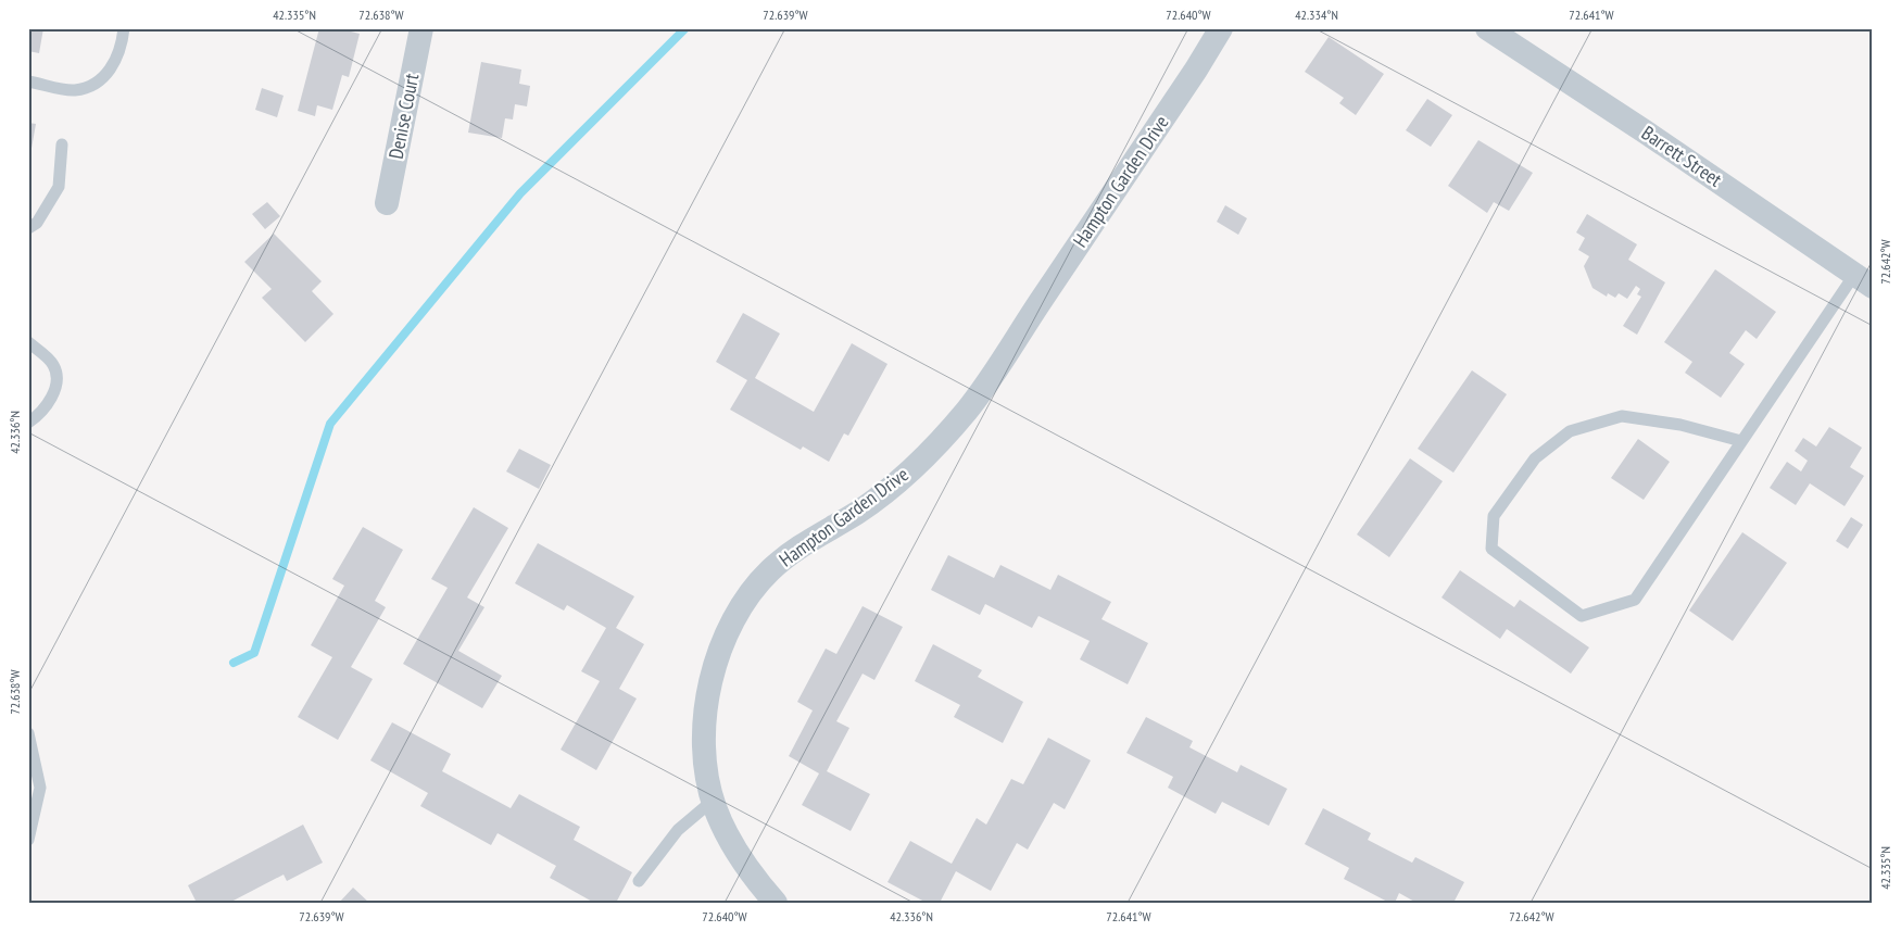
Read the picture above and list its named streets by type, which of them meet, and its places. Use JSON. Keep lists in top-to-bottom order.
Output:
{
  "streets": {
    "street": ["Denise Court", "Barrett Street", "Hampton Garden Drive"]
  },
  "coordinates": [
    "42.335°N",
    "72.638°W",
    "72.639°W",
    "72.640°W",
    "42.334°N",
    "72.641°W",
    "72.642°W",
    "42.336°N"
  ]
}
